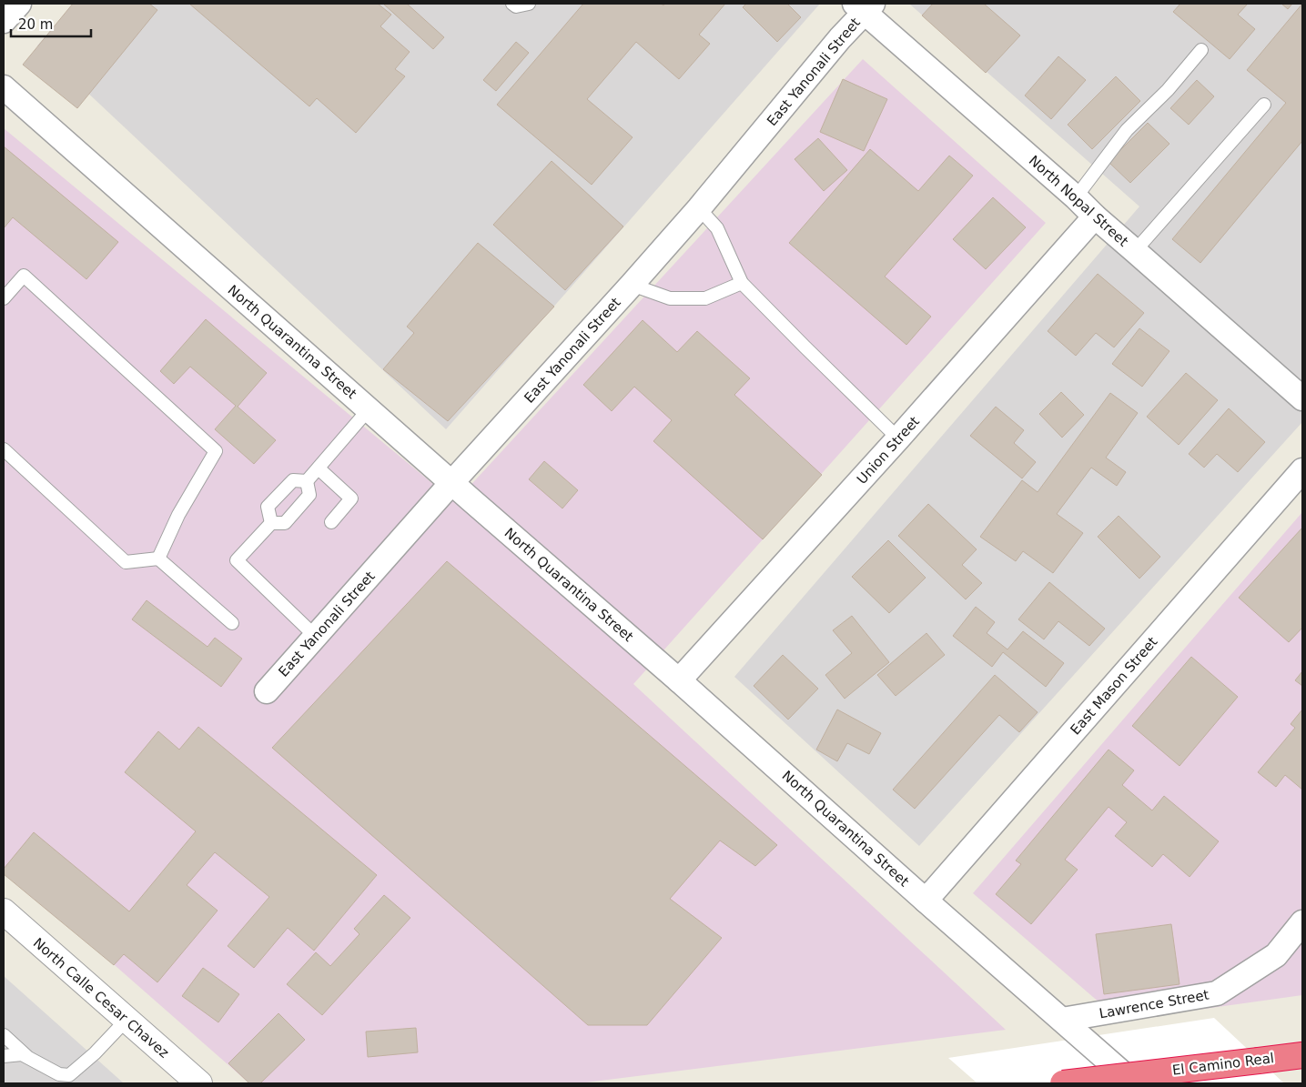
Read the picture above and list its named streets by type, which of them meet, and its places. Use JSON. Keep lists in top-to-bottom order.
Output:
{
  "streets": {
    "highway": ["El Camino Real"],
    "street": [
      "East Yanonali Street",
      "North Nopal Street",
      "North Quarantina Street",
      "Union Street",
      "East Mason Street",
      "North Calle Cesar Chavez",
      "Lawrence Street"
    ]
  },
  "crossings": [
    ["East Yanonali Street", "North Nopal Street"],
    ["East Yanonali Street", "North Quarantina Street"],
    ["North Nopal Street", "Union Street"],
    ["North Quarantina Street", "Union Street"],
    ["North Quarantina Street", "East Mason Street"],
    ["North Quarantina Street", "Lawrence Street"]
  ],
  "scale_bar": "20 m"
}
